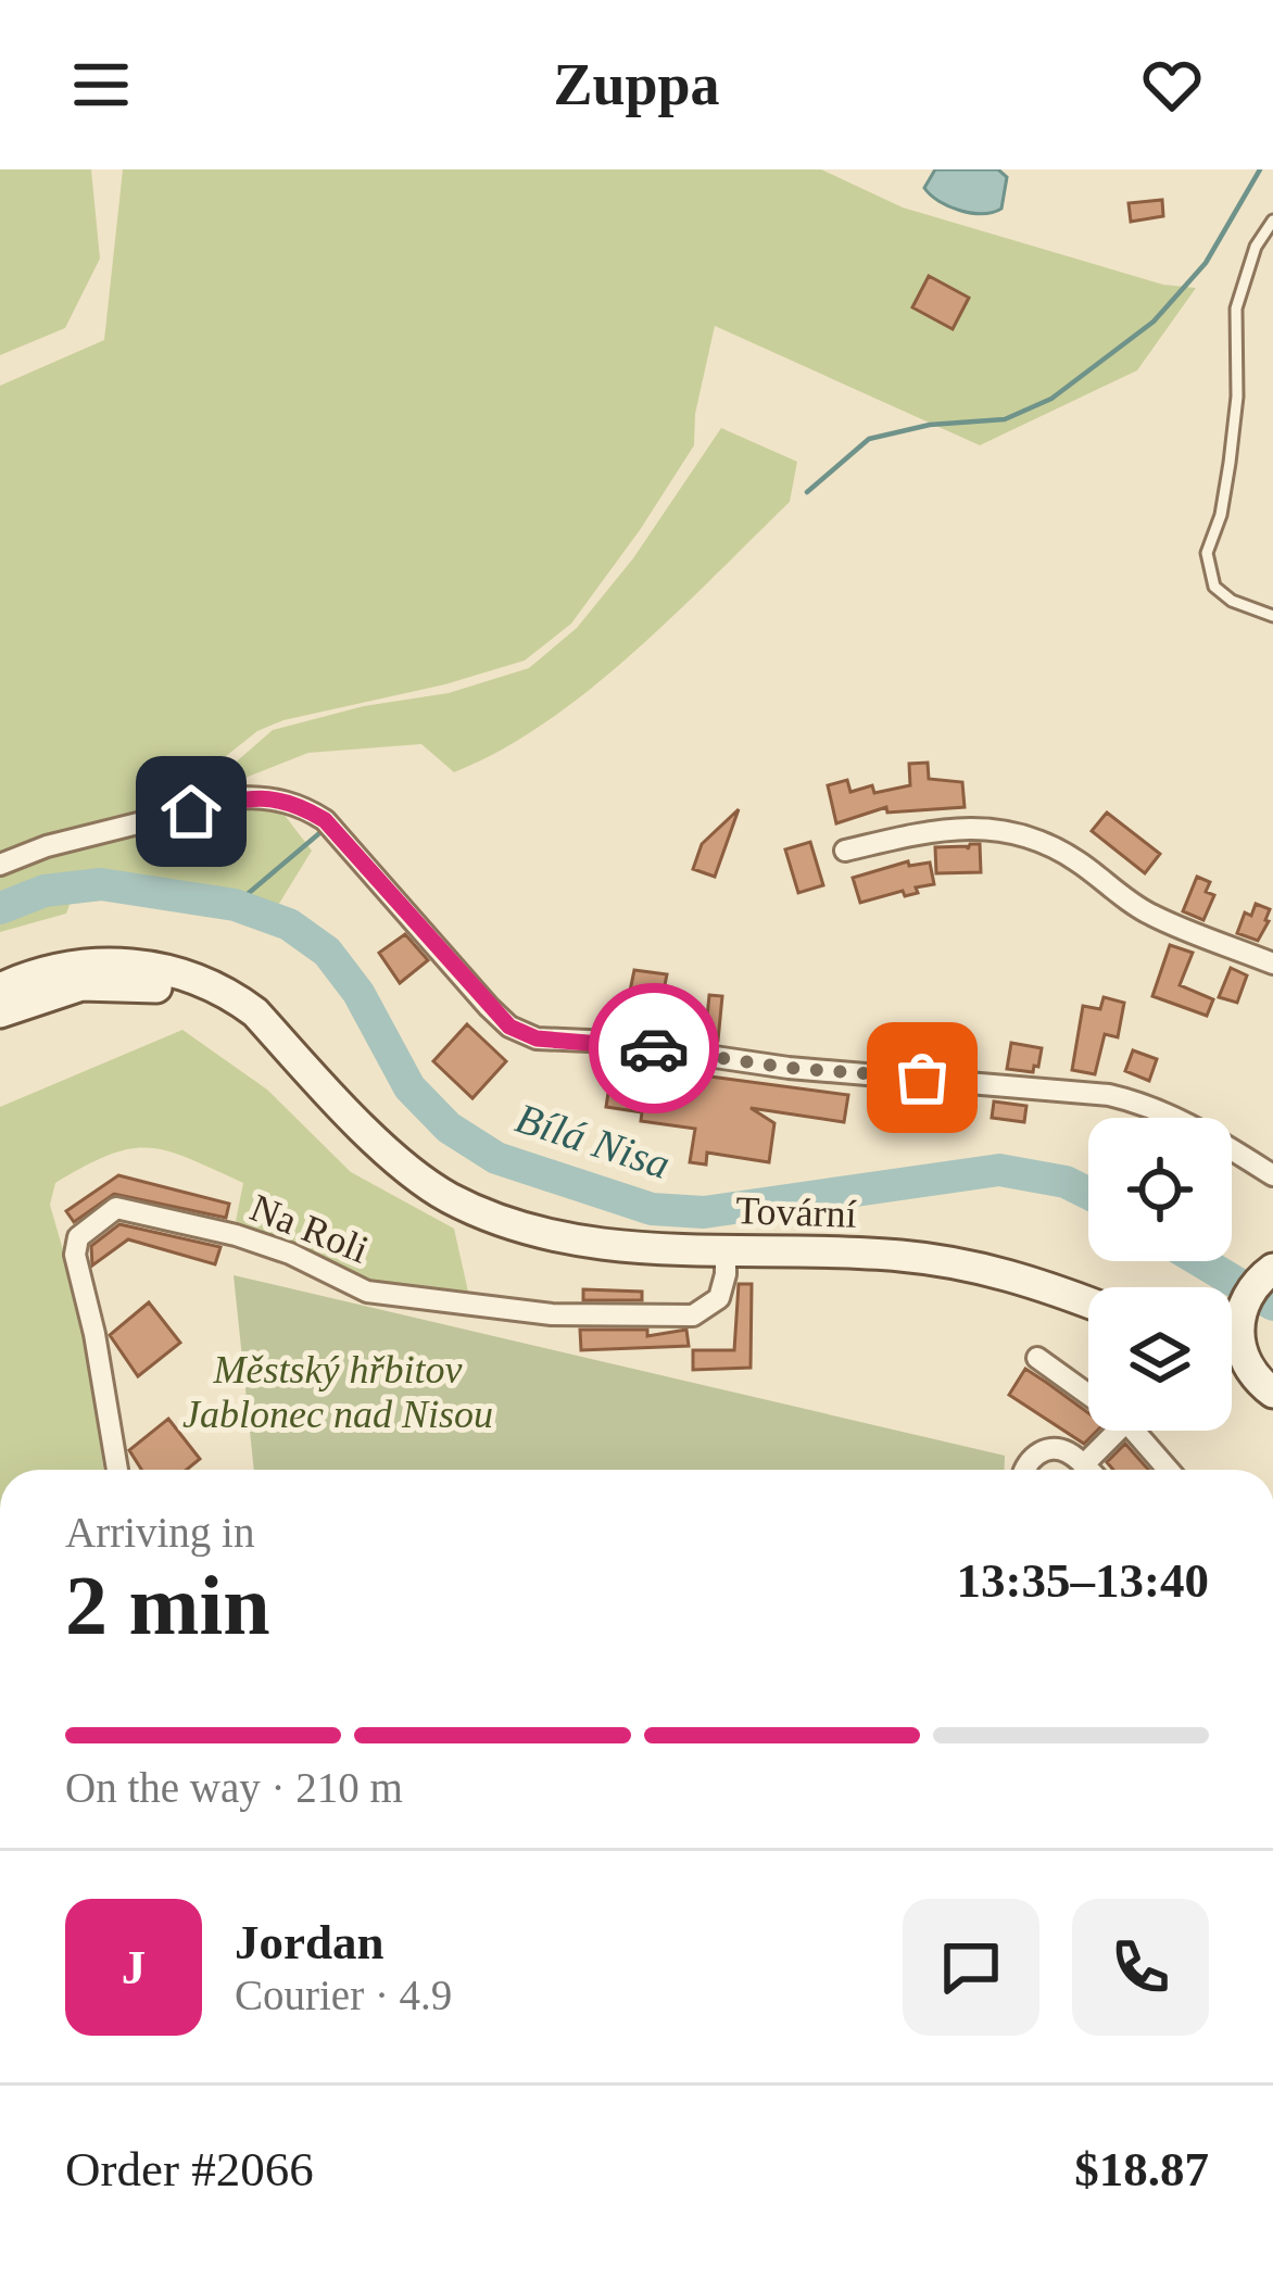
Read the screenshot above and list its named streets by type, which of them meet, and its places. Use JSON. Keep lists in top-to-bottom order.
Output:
{
  "streets": {
    "street": ["Tovární", "Na Roli"]
  },
  "crossings": [
    ["Tovární", "Na Roli"]
  ],
  "water": ["Bílá Nisa"],
  "parks": ["Městský hřbitov Jablonec nad Nisou"],
  "page": {
    "header": "Zuppa",
    "heading": ["2 min", "Arriving in", "13:35–13:40"],
    "panel": [
      "Jordan",
      "Courier · 4.9",
      "Order #2066",
      "$18.87"
    ],
    "bar": "On the way · 210 m",
    "round": "J"
  }
}
